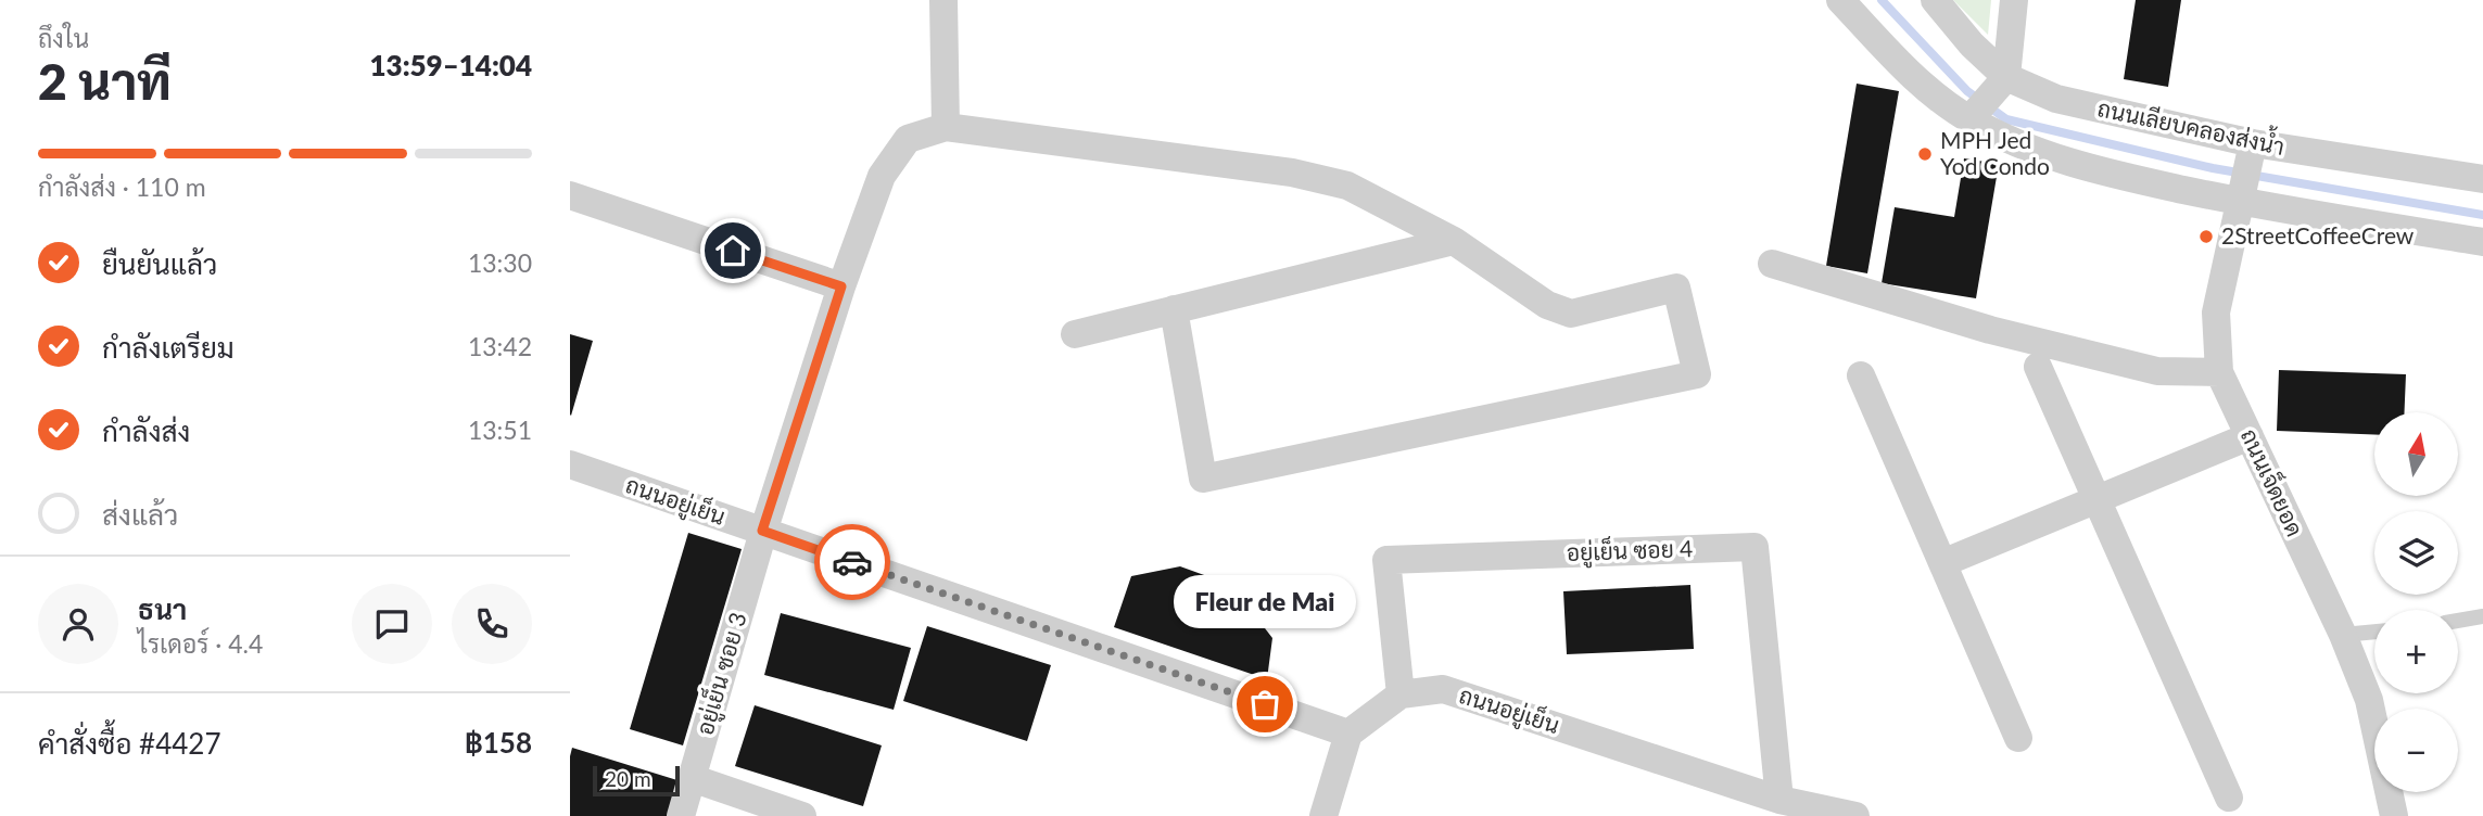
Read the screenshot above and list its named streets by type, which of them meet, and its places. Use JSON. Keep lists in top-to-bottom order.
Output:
{
  "streets": {
    "street": [
      "ถนนเลียบคลองส่งน้ำ",
      "ถนนเจ็ดยอด",
      "ถนนอยู่เย็น",
      "อยู่เย็น ซอย 4",
      "อยู่เย็น ซอย 3"
    ]
  },
  "crossings": [
    ["ถนนเลียบคลองส่งน้ำ", "ถนนเจ็ดยอด"],
    ["ถนนอยู่เย็น", "อยู่เย็น ซอย 4"],
    ["ถนนอยู่เย็น", "อยู่เย็น ซอย 3"]
  ],
  "places": ["MPH Jed Yod Condo", "2StreetCoffeeCrew", "Fleur de Mai"],
  "scale_bar": "20 m",
  "north": "top",
  "page": {
    "heading": ["2 นาที", "ถึงใน", "13:59–14:04"],
    "panel": [
      "ธนา",
      "ไรเดอร์ · 4.4",
      "คำสั่งซื้อ #4427",
      "฿158"
    ],
    "bar": "กำลังส่ง · 110 m",
    "list": [
      ["ยืนยันแล้ว", "13:30"],
      ["กำลังเตรียม", "13:42"],
      ["กำลังส่ง", "13:51"],
      "ส่งแล้ว"
    ],
    "map_buttons": ["+", "−"],
    "bubble": "Fleur de Mai",
    "scale": "20 m"
  }
}
